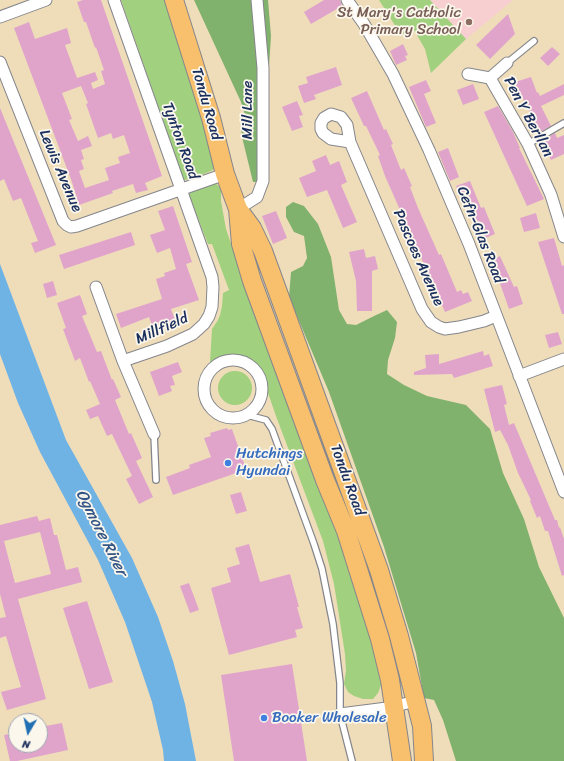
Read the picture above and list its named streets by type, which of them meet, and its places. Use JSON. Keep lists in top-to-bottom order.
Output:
{
  "streets": {
    "main road": ["Tondu Road"],
    "street": [
      "Mill Lane",
      "Pen Y Berllan",
      "Tynton Road",
      "Lewis Avenue",
      "Cefn-Glas Road",
      "Pascoes Avenue",
      "Millfield"
    ]
  },
  "crossings": [
    ["Tondu Road", "Mill Lane"],
    ["Tondu Road", "Lewis Avenue"],
    ["Tynton Road", "Lewis Avenue"],
    ["Tynton Road", "Millfield"],
    ["Cefn-Glas Road", "Pascoes Avenue"]
  ],
  "water": ["Ogmore River"],
  "places": ["St Mary's Catholic Primary School", "Hutchings Hyundai", "Booker Wholesale"],
  "north": "bottom"
}
